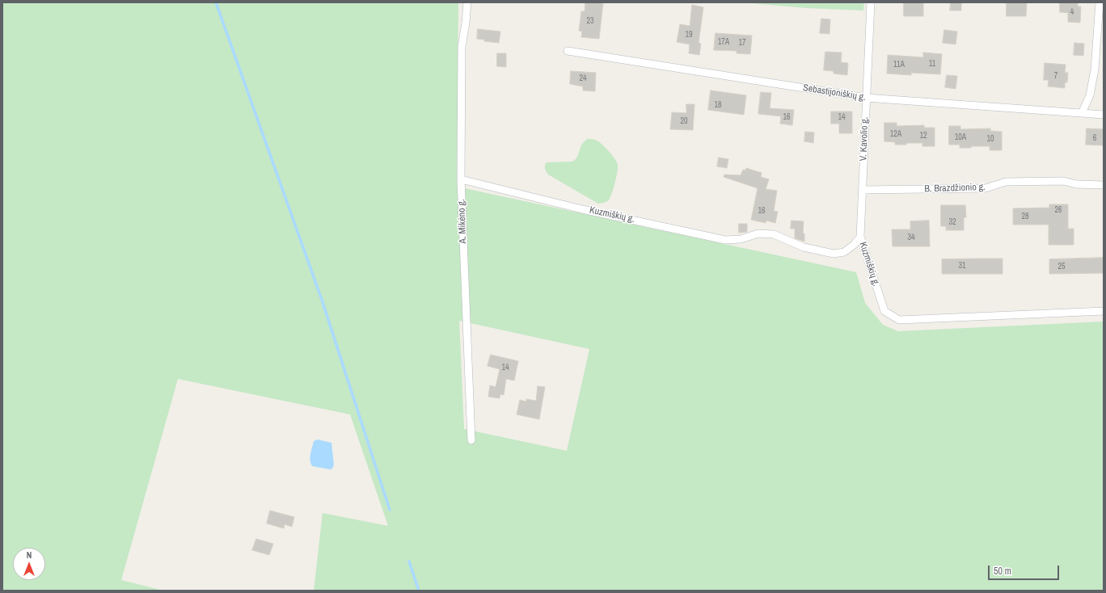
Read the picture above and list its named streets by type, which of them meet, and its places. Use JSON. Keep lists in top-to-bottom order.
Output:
{
  "streets": {
    "street": [
      "Sebastijoniškių g.",
      "V. Kavolio g.",
      "B. Brazdžionio g.",
      "Kuzmiškių g.",
      "A. Mikėno g."
    ]
  },
  "crossings": [
    ["Sebastijoniškių g.", "V. Kavolio g."],
    ["V. Kavolio g.", "B. Brazdžionio g."],
    ["V. Kavolio g.", "Kuzmiškių g."],
    ["Kuzmiškių g.", "A. Mikėno g."]
  ],
  "house_numbers": [
    "4",
    "23",
    "19",
    "17A",
    "17",
    "11",
    "11A",
    "7",
    "24",
    "18",
    "16",
    "14",
    "20",
    "12A",
    "12",
    "10A",
    "6",
    "10",
    "26",
    "16",
    "28",
    "32",
    "34",
    "31",
    "25",
    "14"
  ],
  "scale_bar": "50 m",
  "north": "top"
}
